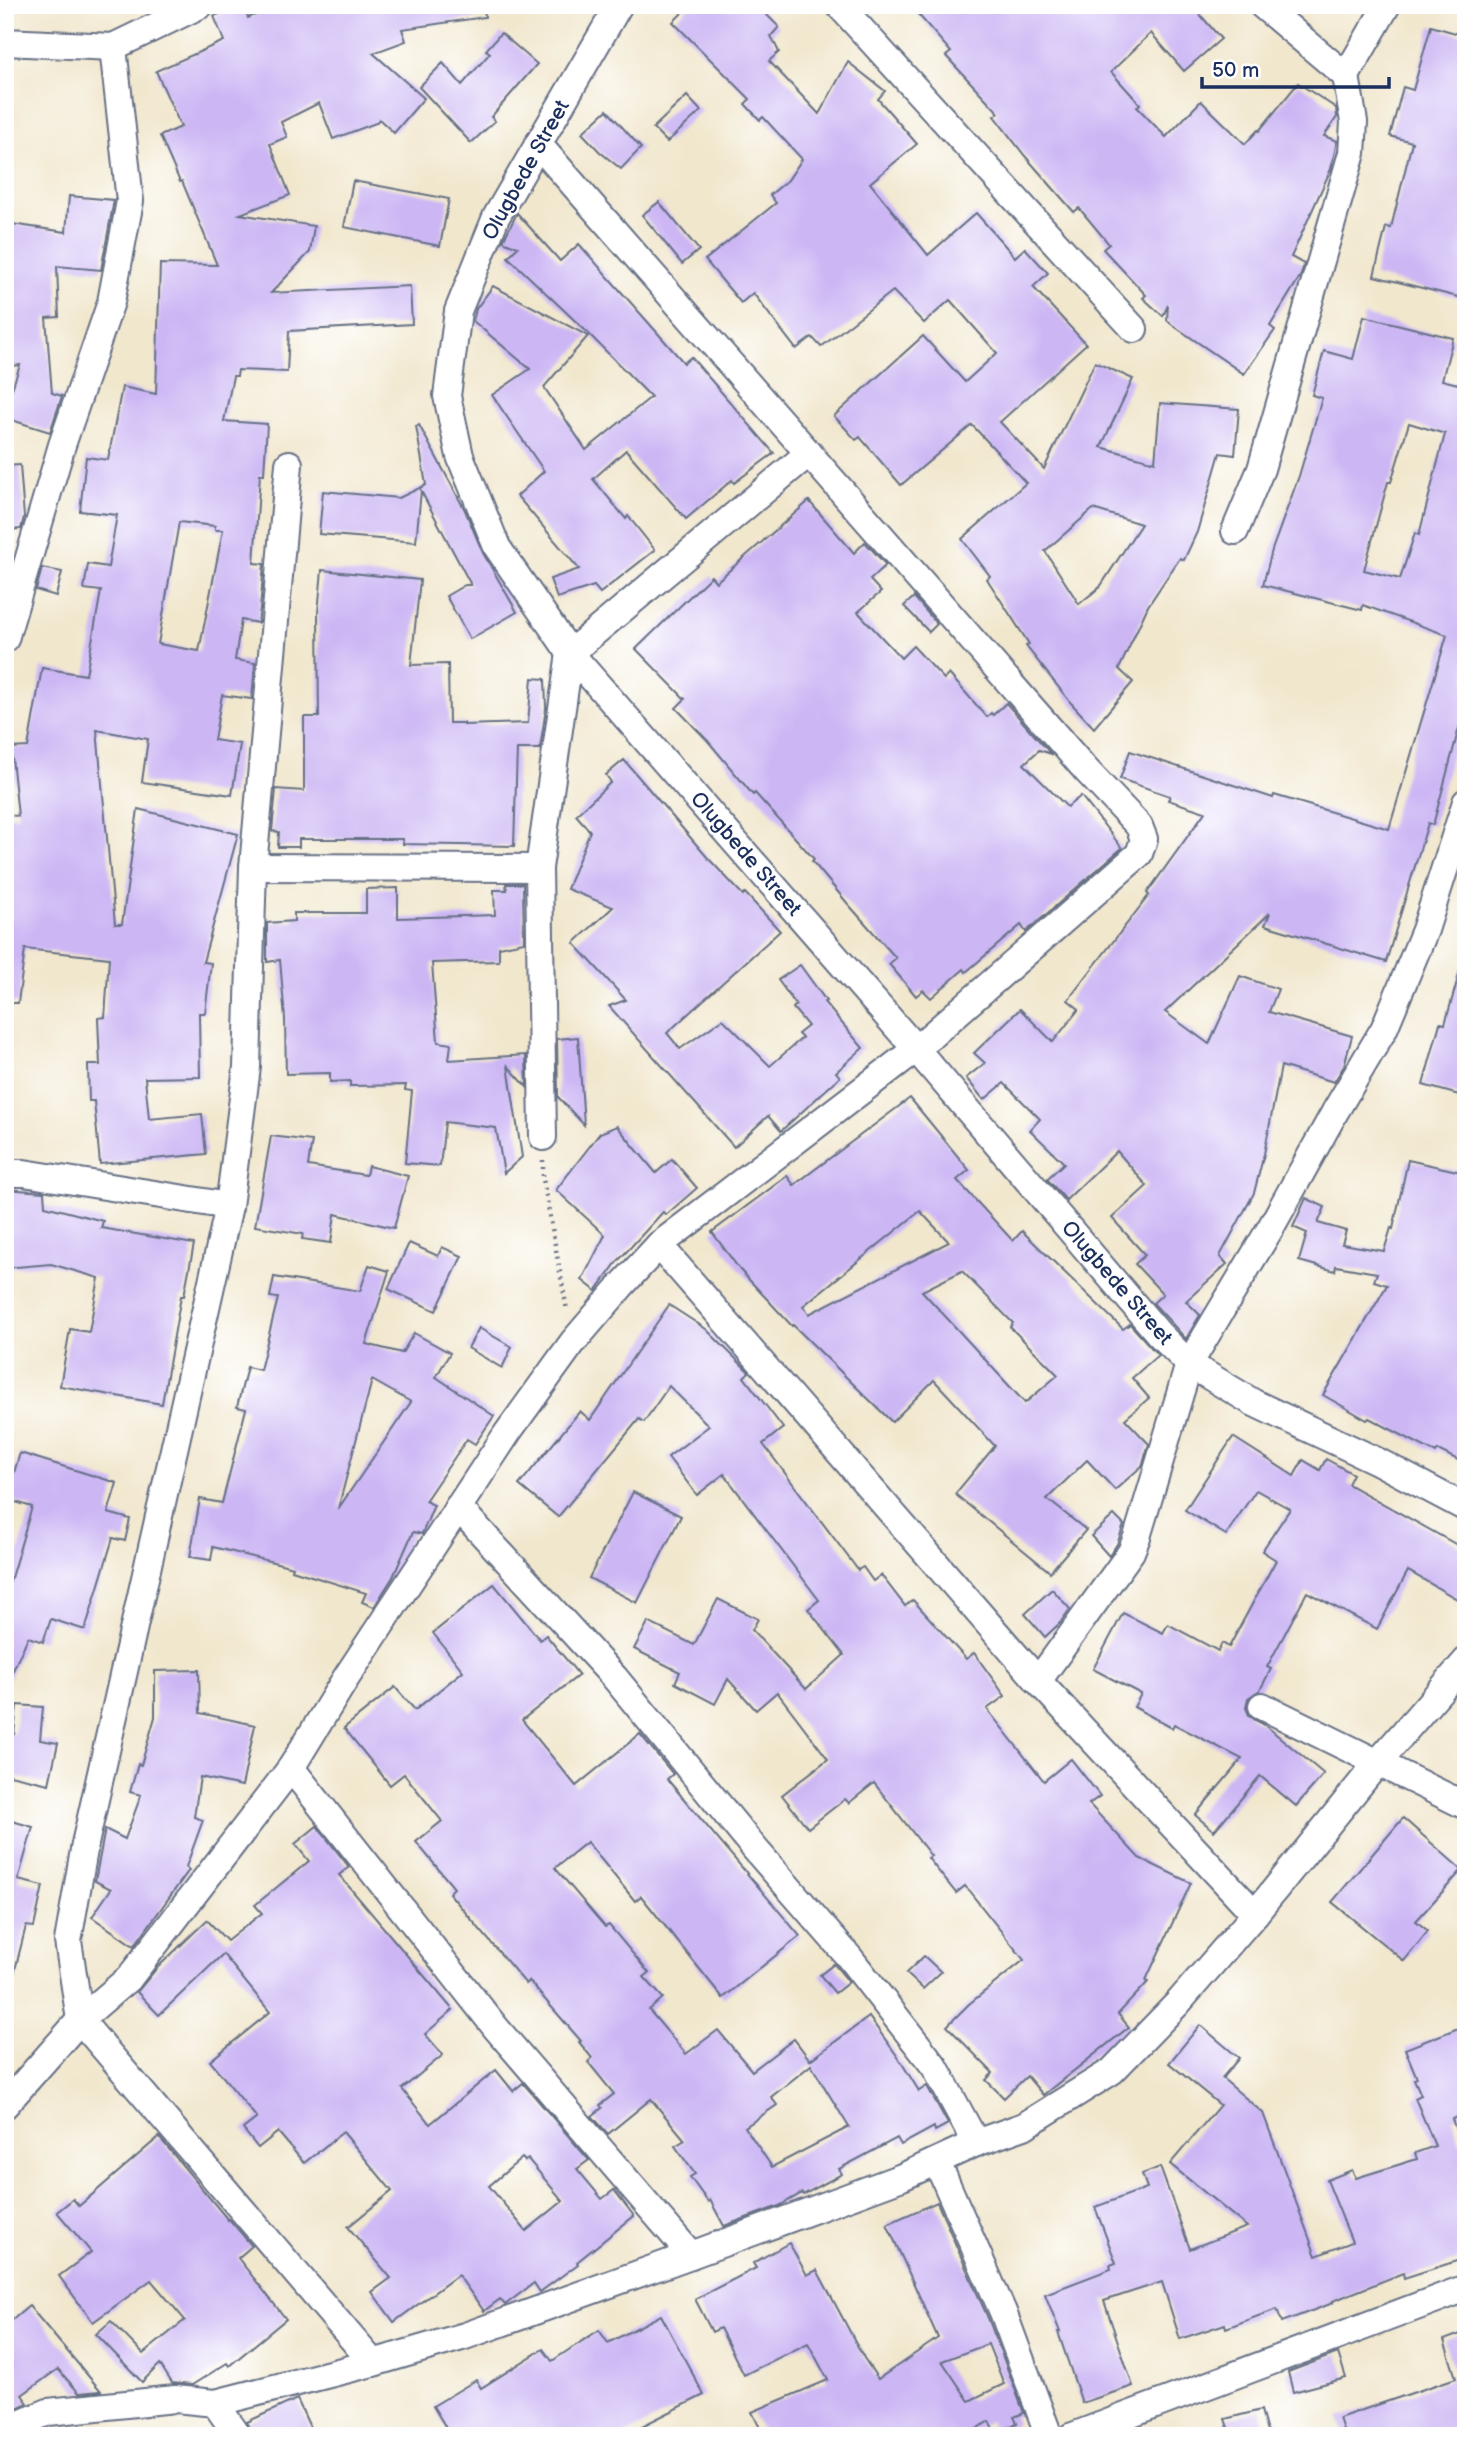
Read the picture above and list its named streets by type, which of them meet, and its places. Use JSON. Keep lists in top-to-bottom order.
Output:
{
  "streets": {
    "street": ["Olugbede Street"]
  },
  "scale_bar": "50 m"
}
